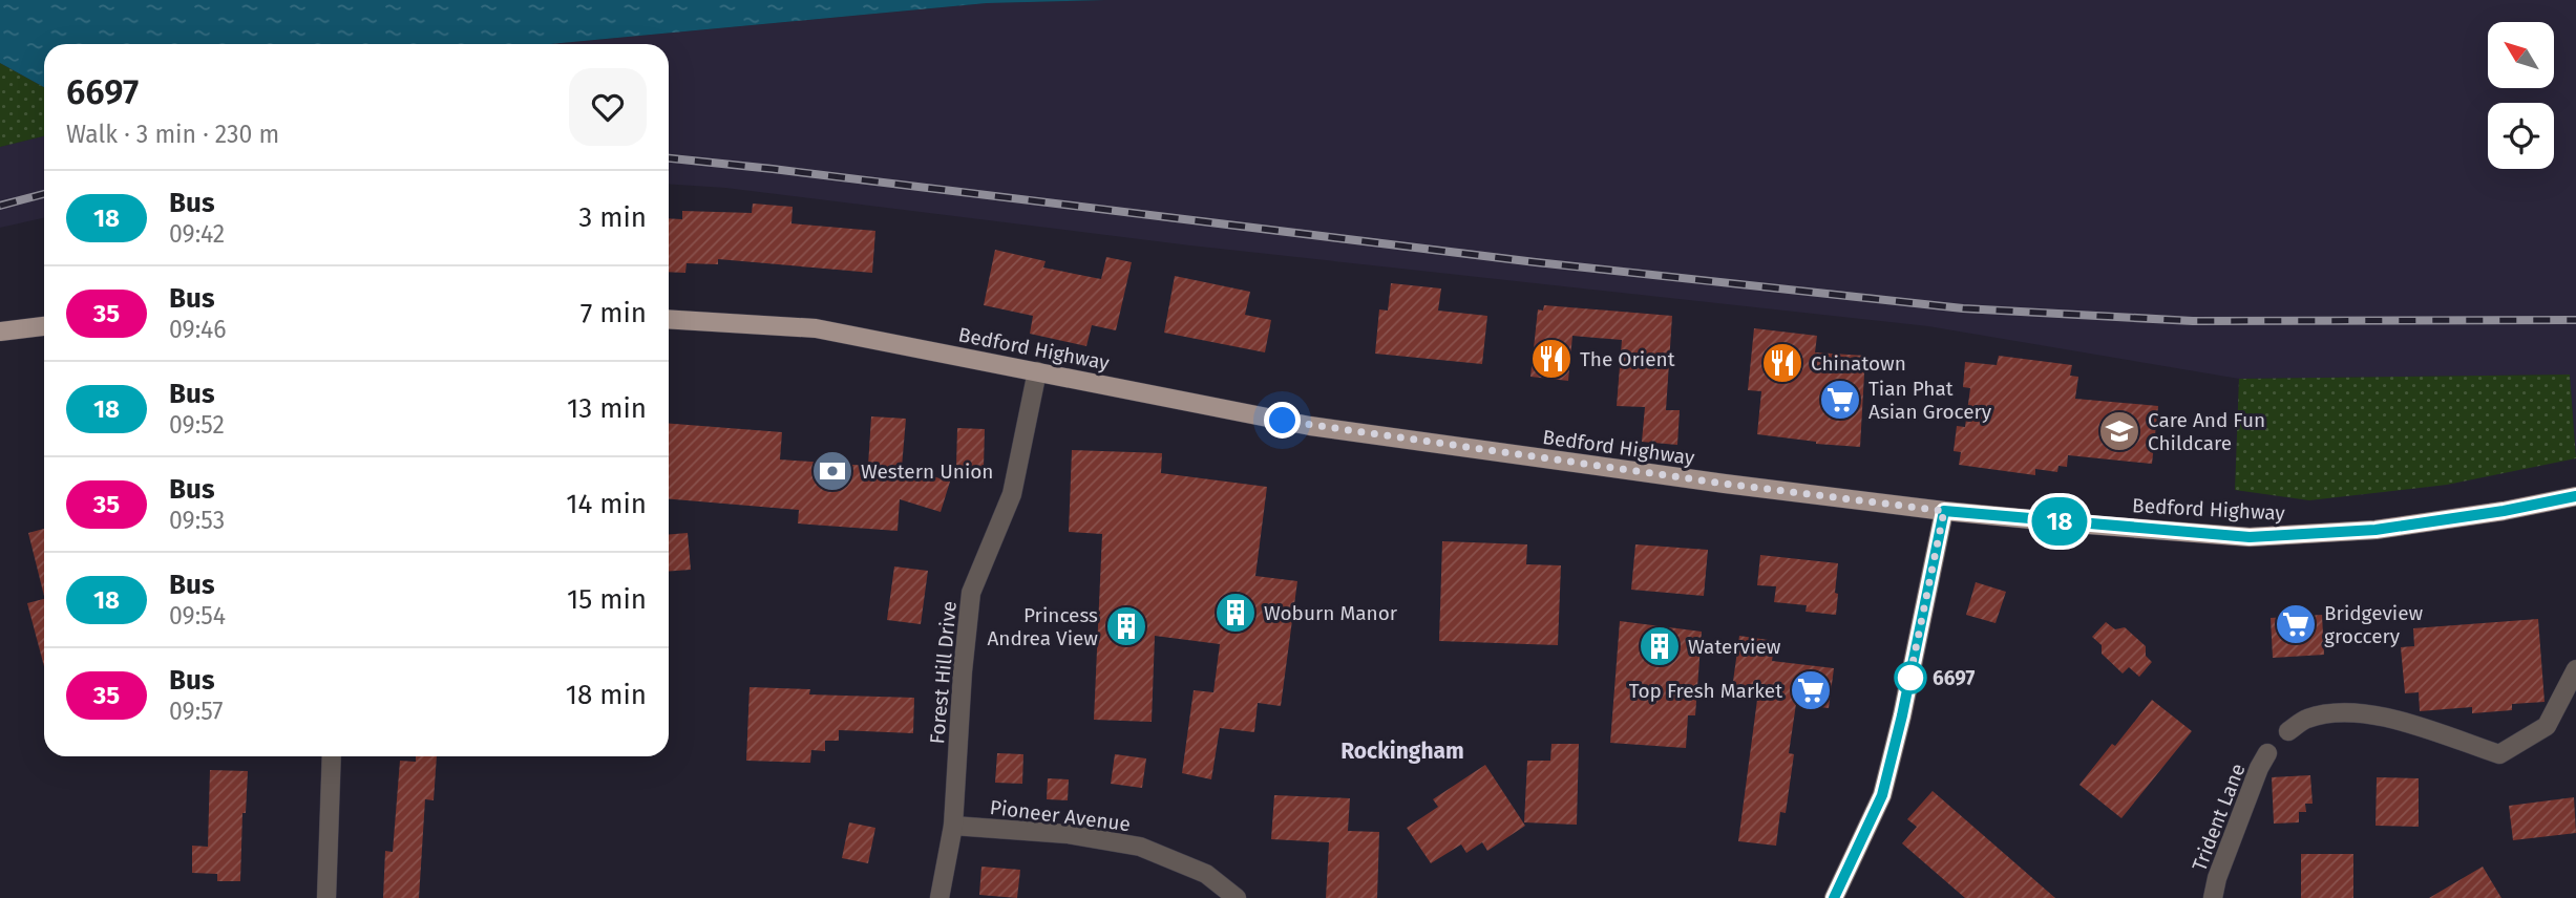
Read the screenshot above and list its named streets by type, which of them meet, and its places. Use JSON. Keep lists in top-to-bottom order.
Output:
{
  "streets": {
    "main road": ["Bedford Highway"],
    "street": ["Forest Hill Drive", "Pioneer Avenue", "Trident Lane"]
  },
  "crossings": [
    ["Bedford Highway", "Forest Hill Drive"],
    ["Forest Hill Drive", "Pioneer Avenue"]
  ],
  "districts": ["Rockingham"],
  "places": {
    "restaurant": ["The Orient", "Chinatown"],
    "supermarket": ["Tian Phat Asian Grocery", "Bridgeview groccery", "Top Fresh Market"],
    "school or university": ["Care And Fun Childcare"],
    "bank": ["Western Union"],
    "building": ["Woburn Manor", "Princess Andrea View", "Waterview"],
    "other": ["6697"]
  },
  "lines": ["bus line 18"],
  "north": "top left",
  "page": {
    "on_map": "18",
    "heading": ["6697", "Walk · 3 min · 230 m"],
    "list": [
      {
        "mark": "18",
        "name": "Bus",
        "note": "09:42",
        "value": "3 min"
      },
      {
        "mark": "35",
        "name": "Bus",
        "note": "09:46",
        "value": "7 min"
      },
      {
        "mark": "18",
        "name": "Bus",
        "note": "09:52",
        "value": "13 min"
      },
      {
        "mark": "35",
        "name": "Bus",
        "note": "09:53",
        "value": "14 min"
      },
      {
        "mark": "18",
        "name": "Bus",
        "note": "09:54",
        "value": "15 min"
      },
      {
        "mark": "35",
        "name": "Bus",
        "note": "09:57",
        "value": "18 min"
      }
    ]
  }
}
